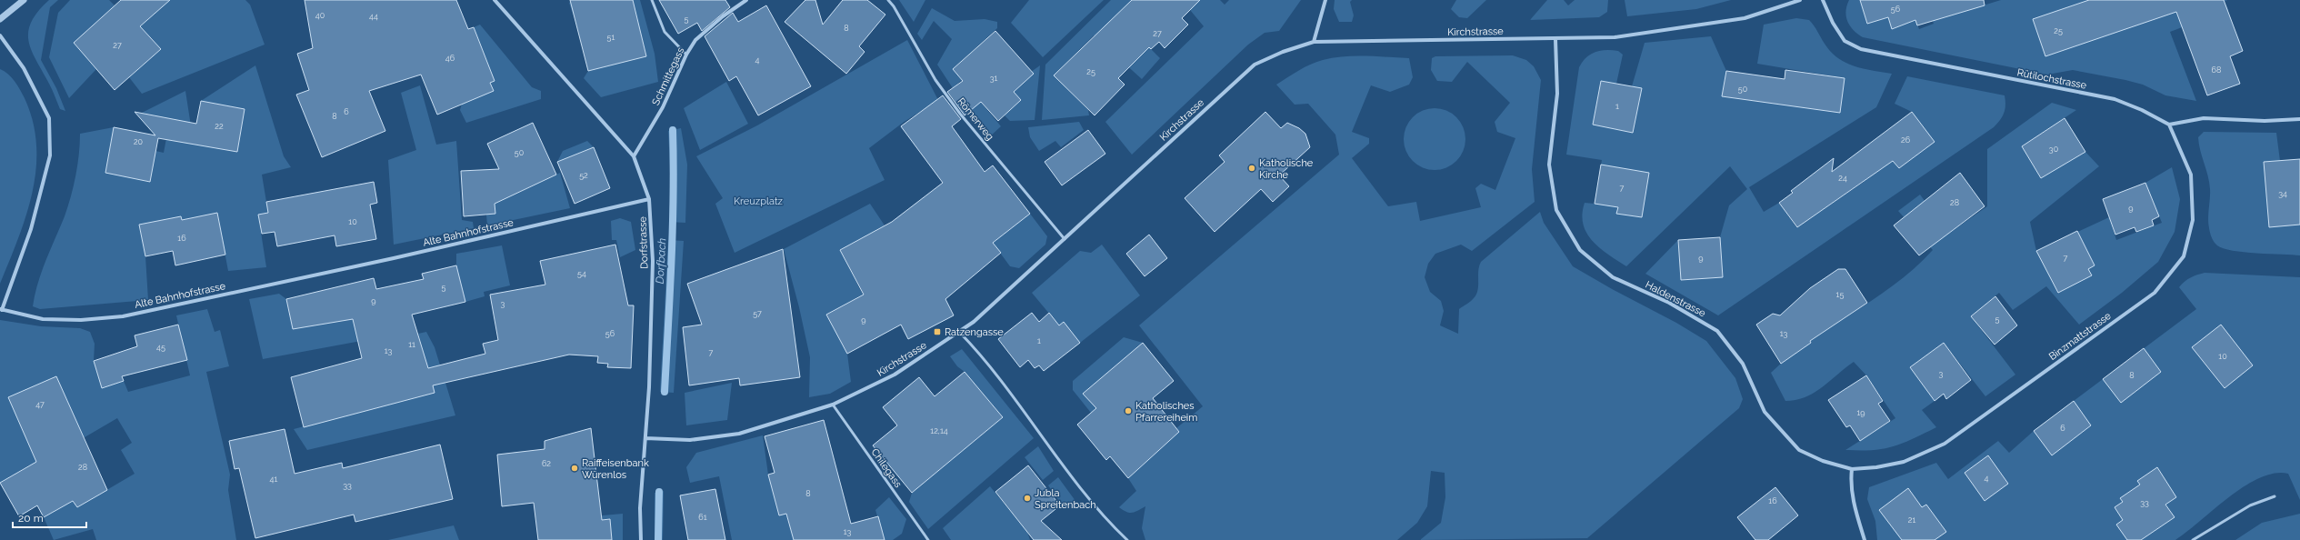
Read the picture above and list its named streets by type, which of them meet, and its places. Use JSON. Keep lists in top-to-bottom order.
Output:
{
  "streets": {
    "street": [
      "Kirchstrasse",
      "Schmittegass",
      "Rütilochstrasse",
      "Alte Bahnhofstrasse",
      "Dorfstrasse",
      "Haldenstrasse",
      "Binzmattstrasse"
    ],
    "lane": ["Römerweg", "Chilegass"]
  },
  "crossings": [
    ["Kirchstrasse", "Römerweg"],
    ["Kirchstrasse", "Dorfstrasse"],
    ["Kirchstrasse", "Haldenstrasse"],
    ["Kirchstrasse", "Chilegass"],
    ["Schmittegass", "Dorfstrasse"],
    ["Rütilochstrasse", "Binzmattstrasse"],
    ["Alte Bahnhofstrasse", "Dorfstrasse"],
    ["Haldenstrasse", "Binzmattstrasse"]
  ],
  "water": ["Dorfbach"],
  "parks": ["Kreuzplatz"],
  "places": {
    "other": [
      "Katholische Kirche",
      "Katholisches Pfarrereiheim",
      "Raiffeisenbank Würenlos",
      "Jubla Spreitenbach"
    ],
    "transit": ["Ratzengasse"]
  },
  "house_numbers": [
    "56",
    "40",
    "44",
    "5",
    "8",
    "25",
    "27",
    "51",
    "27",
    "46",
    "4",
    "68",
    "25",
    "31",
    "50",
    "1",
    "6",
    "8",
    "22",
    "26",
    "20",
    "30",
    "50",
    "52",
    "24",
    "7",
    "34",
    "28",
    "9",
    "10",
    "16",
    "9",
    "7",
    "54",
    "5",
    "15",
    "9",
    "3",
    "57",
    "5",
    "9",
    "56",
    "13",
    "1",
    "11",
    "45",
    "13",
    "7",
    "10",
    "3",
    "8",
    "47",
    "19",
    "6",
    "12,14",
    "62",
    "28",
    "4",
    "41",
    "33",
    "8",
    "16",
    "33",
    "61",
    "21",
    "13"
  ],
  "scale_bar": "20 m"
}
